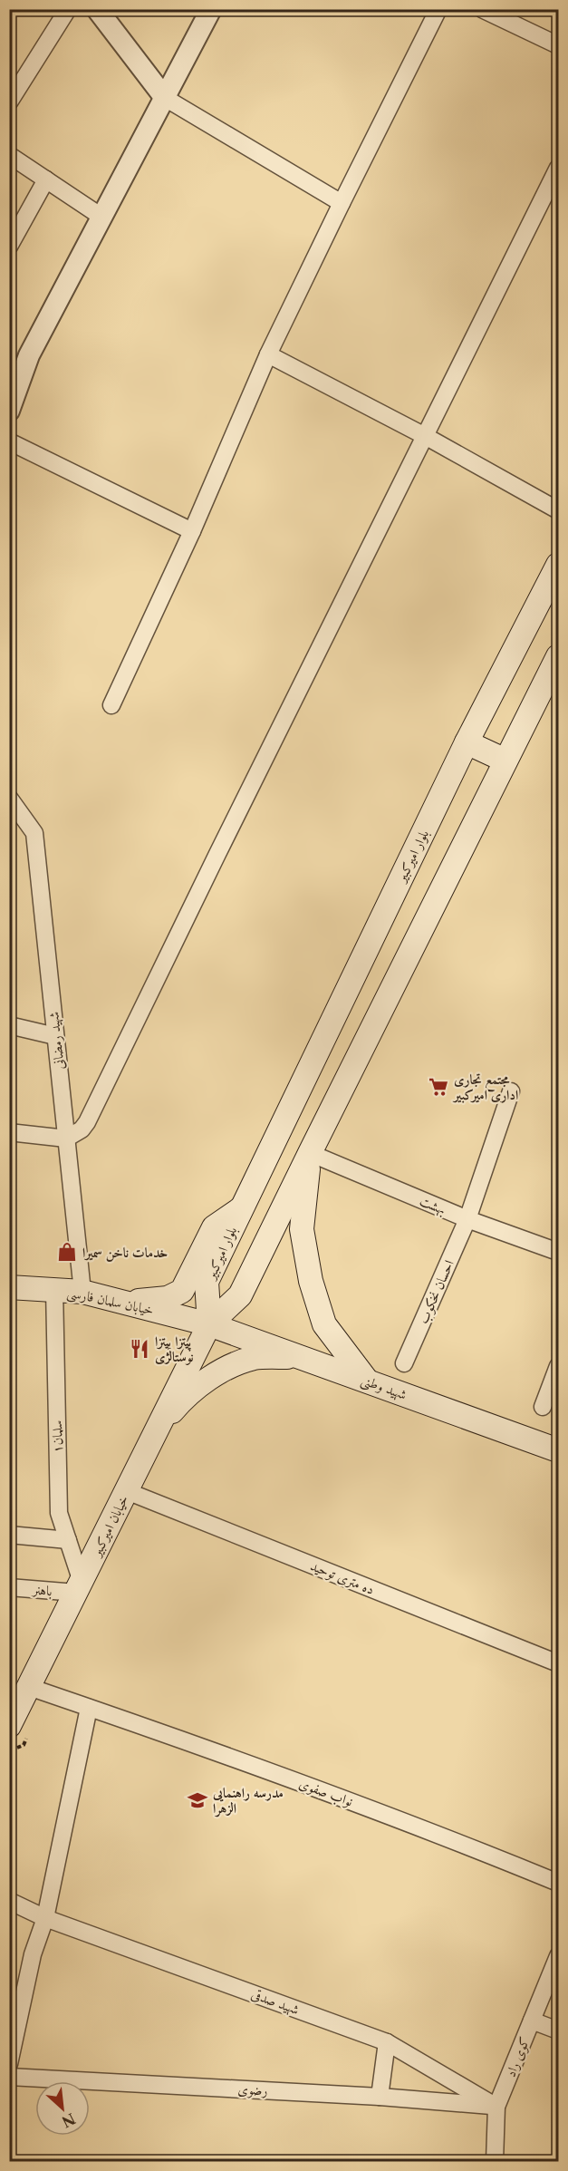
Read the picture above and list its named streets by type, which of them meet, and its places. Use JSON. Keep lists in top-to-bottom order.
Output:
{
  "streets": {
    "main road": [
      "بلوار امیرکبیر",
      "خیابان سلمان فارسی",
      "شهید وطنی",
      "خیابان امیرکبیر"
    ],
    "street": [
      "شهید رمضانی",
      "بهشت",
      "احسان نخکوب",
      "سلمان۱",
      "ده متری توحید",
      "باهنر",
      "نواب صفوی",
      "شهید صدقی",
      "کوی راد",
      "رضوی"
    ]
  },
  "crossings": [
    ["بلوار امیرکبیر", "خیابان سلمان فارسی"],
    ["بلوار امیرکبیر", "شهید وطنی"],
    ["بلوار امیرکبیر", "خیابان امیرکبیر"],
    ["شهید رمضانی", "خیابان سلمان فارسی"],
    ["بهشت", "احسان نخکوب"],
    ["خیابان سلمان فارسی", "شهید وطنی"],
    ["خیابان سلمان فارسی", "سلمان۱"],
    ["خیابان سلمان فارسی", "خیابان امیرکبیر"],
    ["شهید وطنی", "خیابان امیرکبیر"],
    ["سلمان۱", "خیابان امیرکبیر"],
    ["سلمان۱", "باهنر"],
    ["خیابان امیرکبیر", "ده متری توحید"],
    ["خیابان امیرکبیر", "باهنر"],
    ["خیابان امیرکبیر", "نواب صفوی"],
    ["شهید صدقی", "کوی راد"],
    ["شهید صدقی", "رضوی"],
    ["کوی راد", "رضوی"]
  ],
  "places": {
    "supermarket": ["مجتمع تجاری اداری امیرکبیر"],
    "shop": ["خدمات ناخن سمیرا"],
    "restaurant": ["پیتزا پیتزا نوستالژی"],
    "school or university": ["مدرسه راهنمایی الزهرا"]
  },
  "north": "bottom right"
}
